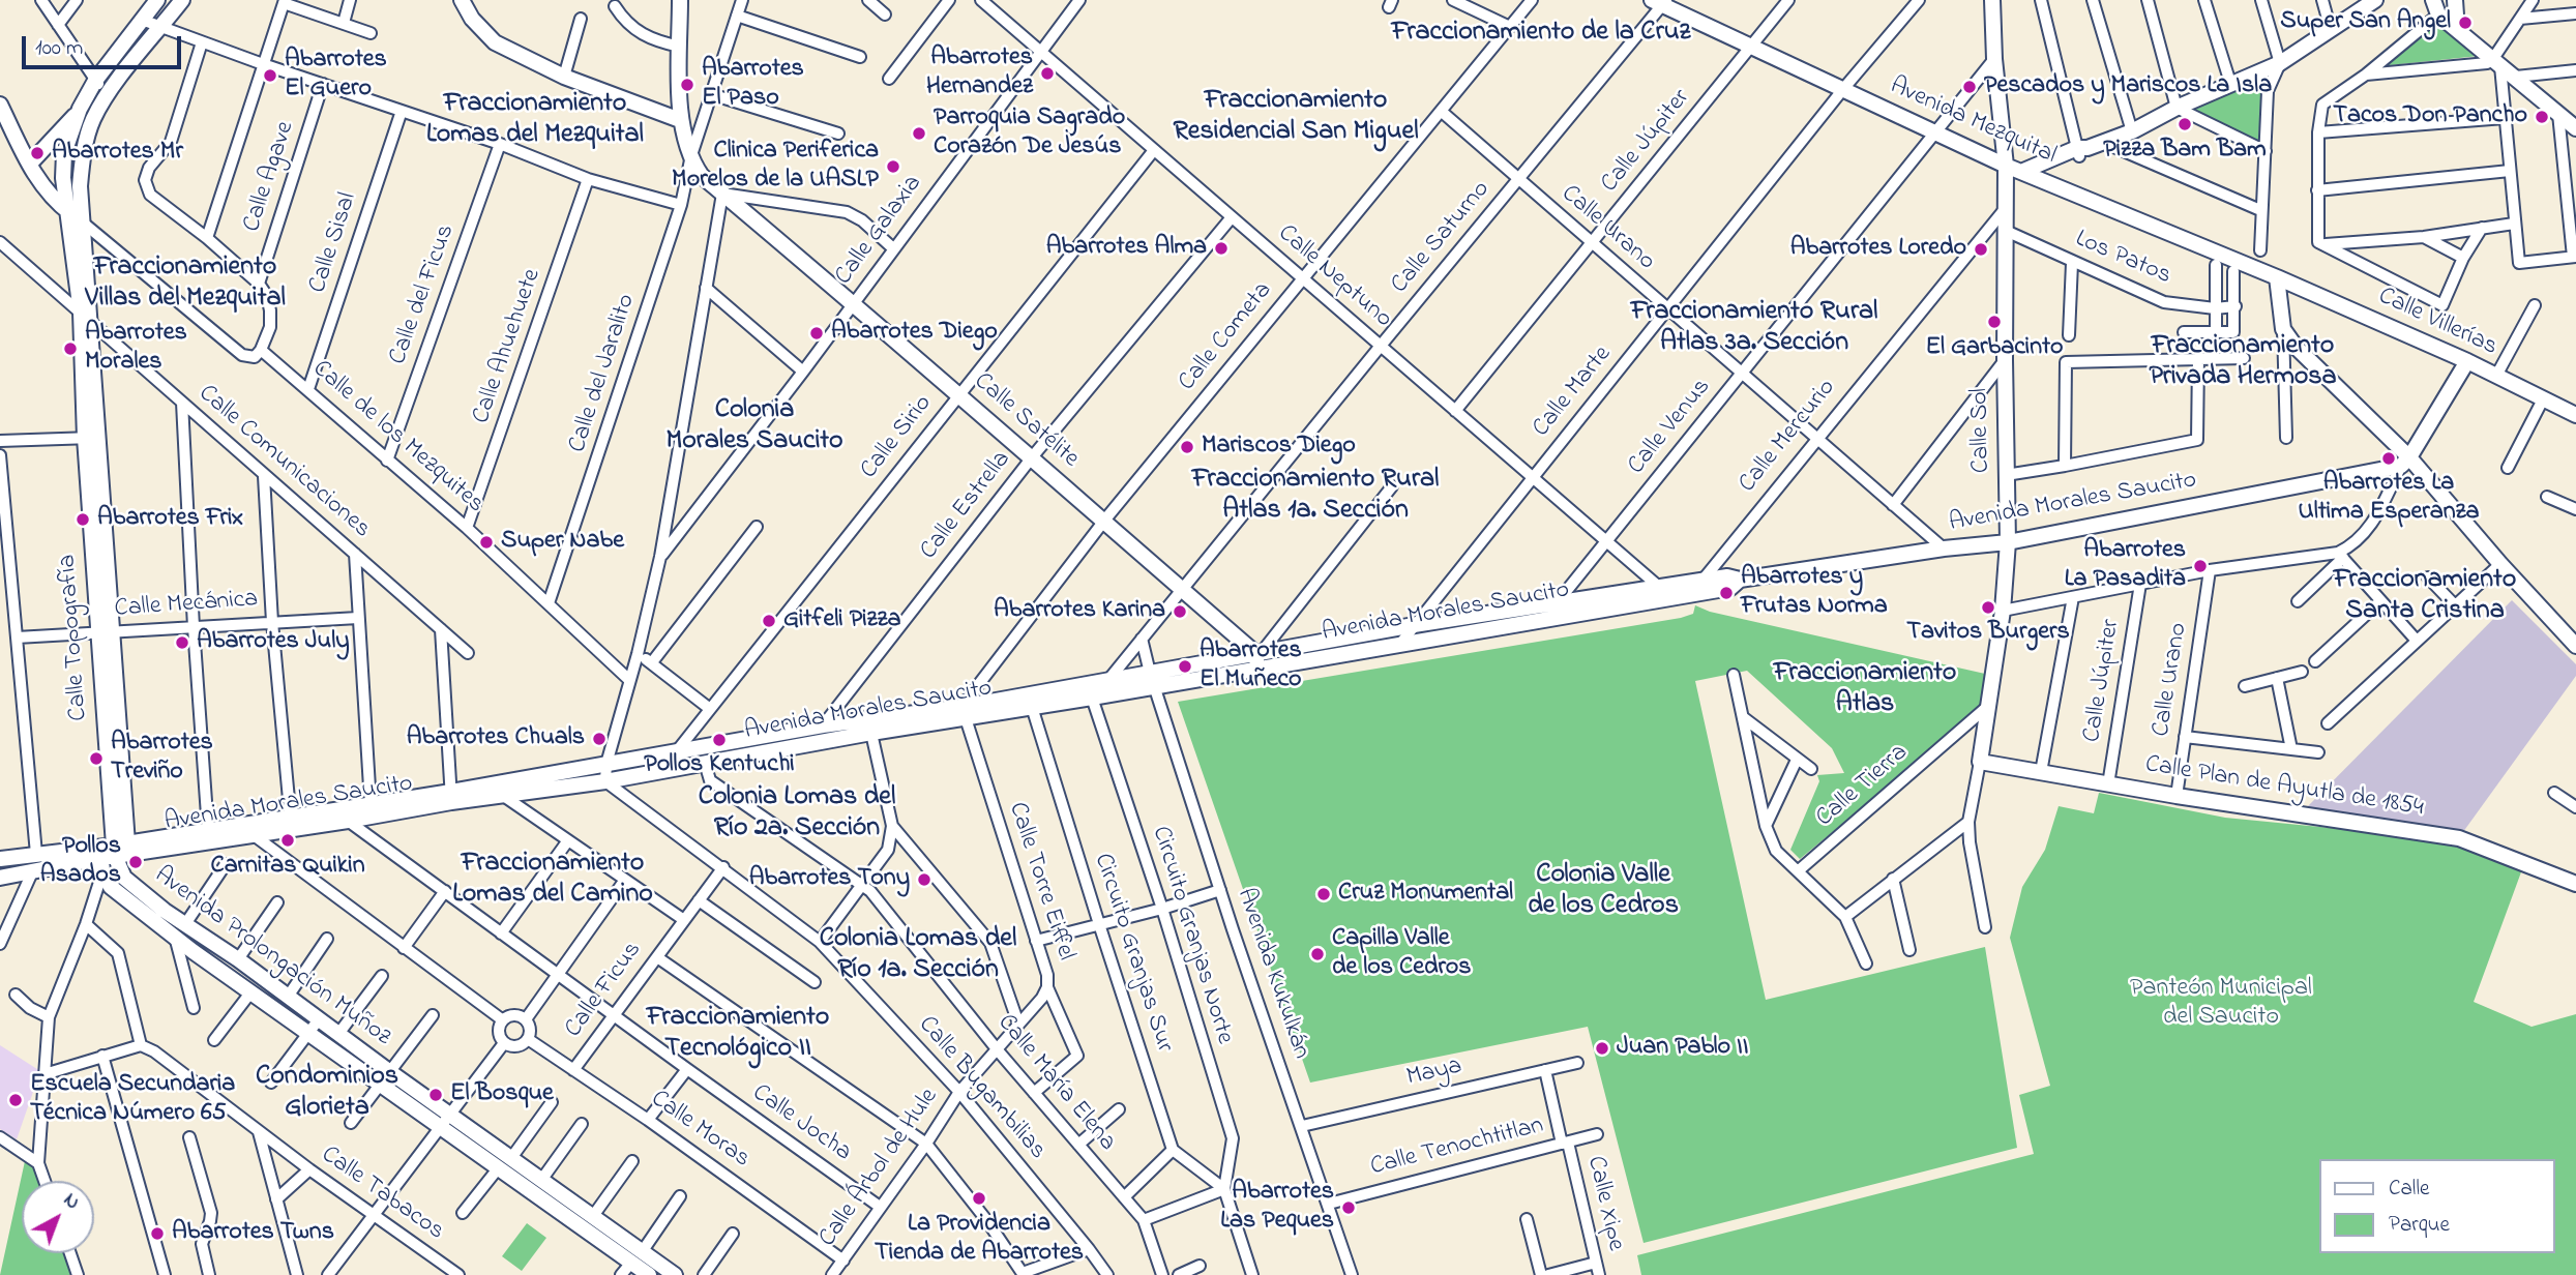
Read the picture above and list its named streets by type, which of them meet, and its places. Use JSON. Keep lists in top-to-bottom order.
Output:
{
  "streets": {
    "street": [
      "Avenida Mezquital",
      "Calle Júpiter",
      "Calle Agave",
      "Calle Urano",
      "Calle Galaxia",
      "Calle Saturno",
      "Calle Sisal",
      "Los Patos",
      "Calle Neptuno",
      "Calle del Ficus",
      "Calle Villerías",
      "Calle Cometa",
      "Calle Ahuehuete",
      "Calle del Jaralito",
      "Calle Marte",
      "Calle Satélite",
      "Calle Venus",
      "Calle Sol",
      "Calle Mercurio",
      "Calle de los Mezquites",
      "Calle Sirio",
      "Calle Comunicaciones",
      "Avenida Morales Saucito",
      "Calle Estrella",
      "Calle Mecánica",
      "Calle Topografía",
      "Calle Tierra",
      "Calle Plan de Ayutla de 1854",
      "Calle Torre Eiffel",
      "Circuito Granjas Norte",
      "Circuito Granjas Sur",
      "Avenida Prolongación Muñoz",
      "Avenida Kukulkán",
      "Calle Ficus",
      "Maya",
      "Calle María Elena",
      "Calle Bugambilias",
      "Calle Jocha",
      "Calle Moras",
      "Calle Tenochtitlan",
      "Calle Árbol de Hule",
      "Calle Tabacos",
      "Calle Xipe"
    ]
  },
  "crossings": [
    ["Avenida Mezquital", "Calle Júpiter"],
    ["Avenida Mezquital", "Calle Saturno"],
    ["Avenida Mezquital", "Calle Villerías"],
    ["Avenida Mezquital", "Calle Marte"],
    ["Avenida Mezquital", "Calle Venus"],
    ["Avenida Mezquital", "Calle Sol"],
    ["Calle Júpiter", "Calle Urano"],
    ["Calle Júpiter", "Calle Neptuno"],
    ["Calle Júpiter", "Calle Plan de Ayutla de 1854"],
    ["Calle Urano", "Calle Saturno"],
    ["Calle Urano", "Calle Cometa"],
    ["Calle Urano", "Calle Marte"],
    ["Calle Urano", "Calle Venus"],
    ["Calle Urano", "Calle Mercurio"],
    ["Calle Urano", "Avenida Morales Saucito"],
    ["Calle Urano", "Calle Plan de Ayutla de 1854"],
    ["Calle Galaxia", "Calle Neptuno"],
    ["Calle Galaxia", "Calle Satélite"],
    ["Calle Saturno", "Calle Neptuno"],
    ["Calle Saturno", "Calle Satélite"],
    ["Calle Saturno", "Avenida Morales Saucito"],
    ["Calle Sisal", "Calle de los Mezquites"],
    ["Los Patos", "Calle Sol"],
    ["Calle Neptuno", "Calle Cometa"],
    ["Calle Neptuno", "Calle Marte"],
    ["Calle Neptuno", "Calle Venus"],
    ["Calle Neptuno", "Calle Sirio"],
    ["Calle Neptuno", "Avenida Morales Saucito"],
    ["Calle Neptuno", "Calle Estrella"],
    ["Calle del Ficus", "Calle de los Mezquites"],
    ["Calle Cometa", "Calle Satélite"],
    ["Calle Cometa", "Avenida Morales Saucito"],
    ["Calle Cometa", "Calle Torre Eiffel"],
    ["Calle Ahuehuete", "Calle de los Mezquites"],
    ["Calle del Jaralito", "Calle Satélite"],
    ["Calle del Jaralito", "Calle de los Mezquites"],
    ["Calle Marte", "Avenida Morales Saucito"],
    ["Calle Satélite", "Calle Sirio"],
    ["Calle Satélite", "Avenida Morales Saucito"],
    ["Calle Satélite", "Calle Estrella"],
    ["Calle Venus", "Calle Sol"],
    ["Calle Venus", "Avenida Morales Saucito"],
    ["Calle Sol", "Calle Mercurio"],
    ["Calle Sol", "Avenida Morales Saucito"],
    ["Calle Sol", "Calle Tierra"],
    ["Calle Sol", "Calle Plan de Ayutla de 1854"],
    ["Calle Mercurio", "Avenida Morales Saucito"],
    ["Calle Sirio", "Avenida Morales Saucito"],
    ["Calle Comunicaciones", "Calle Topografía"],
    ["Avenida Morales Saucito", "Calle Estrella"],
    ["Avenida Morales Saucito", "Calle Topografía"],
    ["Avenida Morales Saucito", "Calle Torre Eiffel"],
    ["Avenida Morales Saucito", "Circuito Granjas Norte"],
    ["Avenida Morales Saucito", "Circuito Granjas Sur"],
    ["Avenida Morales Saucito", "Avenida Prolongación Muñoz"],
    ["Avenida Morales Saucito", "Avenida Kukulkán"],
    ["Avenida Morales Saucito", "Calle María Elena"],
    ["Avenida Morales Saucito", "Calle Bugambilias"],
    ["Avenida Morales Saucito", "Calle Jocha"],
    ["Calle Mecánica", "Calle Topografía"],
    ["Calle Topografía", "Avenida Prolongación Muñoz"],
    ["Calle Torre Eiffel", "Calle María Elena"],
    ["Calle Torre Eiffel", "Calle Árbol de Hule"],
    ["Avenida Kukulkán", "Maya"],
    ["Avenida Kukulkán", "Calle Tenochtitlan"],
    ["Calle Ficus", "Calle Bugambilias"],
    ["Calle Ficus", "Calle Jocha"],
    ["Calle Ficus", "Calle Moras"],
    ["Maya", "Calle Xipe"],
    ["Calle María Elena", "Calle Árbol de Hule"],
    ["Calle Bugambilias", "Calle Árbol de Hule"],
    ["Calle Jocha", "Calle Árbol de Hule"],
    ["Calle Moras", "Calle Árbol de Hule"],
    ["Calle Tenochtitlan", "Calle Xipe"]
  ],
  "districts": [
    "Fraccionamiento de la Cruz",
    "Fraccionamiento Residencial San Miguel",
    "Fraccionamiento Lomas del Mezquital",
    "Fraccionamiento Villas del Mezquital",
    "Fraccionamiento Rural Atlas 3a. Sección",
    "Fraccionamiento Privada Hermosa",
    "Colonia Morales Saucito",
    "Fraccionamiento Rural Atlas 1a. Sección",
    "Fraccionamiento Santa Cristina",
    "Fraccionamiento Atlas",
    "Colonia Lomas del Río 2a. Sección",
    "Fraccionamiento Lomas del Camino",
    "Colonia Valle de los Cedros",
    "Colonia Lomas del Río 1a. Sección",
    "Fraccionamiento Tecnológico II",
    "Condominios Glorieta"
  ],
  "parks": ["Panteón Municipal del Saucito"],
  "places": [
    "Super San Angel",
    "Abarrotes Hernandez",
    "Abarrotes El Guero",
    "Abarrotes El Paso",
    "Pescados y Mariscos La Isla",
    "Tacos Don Pancho",
    "Pizza Bam Bam",
    "Parroquia Sagrado Corazón De Jesús",
    "Abarrotes Mr",
    "Clinica Periferica Morelos de la UASLP",
    "Abarrotes Alma",
    "Abarrotes Loredo",
    "El Garbacinto",
    "Abarrotes Diego",
    "Abarrotes Morales",
    "Mariscos Diego",
    "Abarrotes La Ultima Esperanza",
    "Abarrotes Frix",
    "Super Nabe",
    "Abarrotes La Pasadita",
    "Abarrotes y Frutas Norma",
    "Tavitos Burgers",
    "Abarrotes Karina",
    "Gitfeli Pizza",
    "Abarrotes July",
    "Abarrotes El Muñeco",
    "Abarrotes Chuals",
    "Pollos Kentuchi",
    "Abarrotes Treviño",
    "Carnitas Quikin",
    "Pollos Asados",
    "Abarrotes Tony",
    "Cruz Monumental",
    "Capilla Valle de los Cedros",
    "Juan Pablo II",
    "El Bosque",
    "Escuela Secundaria Técnica Número 65",
    "La Providencia Tienda de Abarrotes",
    "Abarrotes Las Peques",
    "Abarrotes Twns"
  ],
  "legend": ["Calle", "Parque"],
  "scale_bar": "100 m",
  "north": "top right"
}
